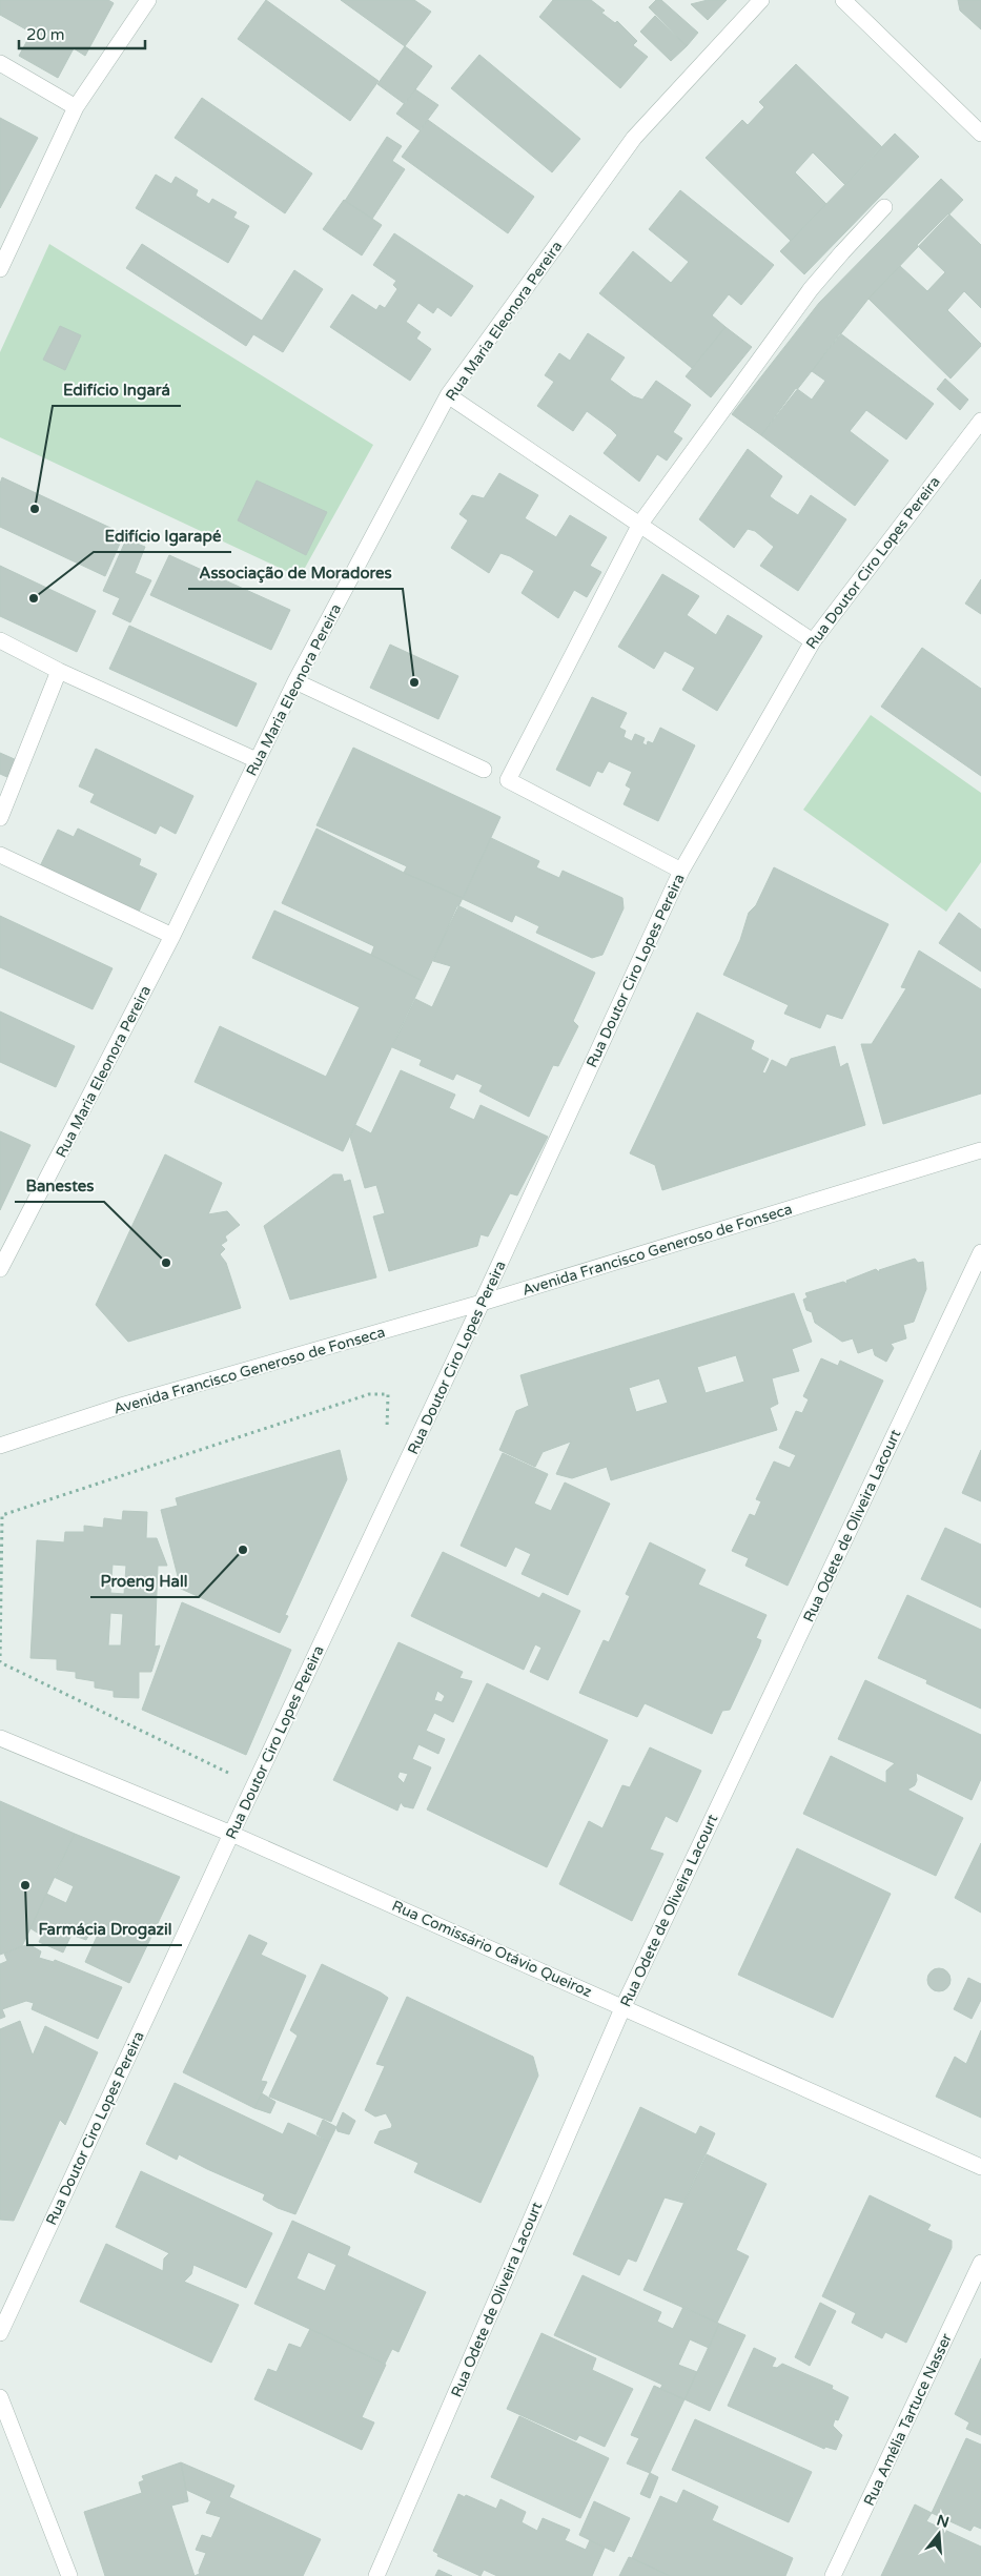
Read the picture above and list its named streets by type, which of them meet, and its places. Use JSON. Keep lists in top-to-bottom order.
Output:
{
  "streets": {
    "street": [
      "Rua Maria Eleonora Pereira",
      "Rua Doutor Ciro Lopes Pereira",
      "Avenida Francisco Generoso de Fonseca",
      "Rua Odete de Oliveira Lacourt",
      "Rua Comissário Otávio Queiroz",
      "Rua Amélia Tartuce Nasser"
    ]
  },
  "crossings": [
    ["Rua Doutor Ciro Lopes Pereira", "Avenida Francisco Generoso de Fonseca"],
    ["Rua Doutor Ciro Lopes Pereira", "Rua Comissário Otávio Queiroz"],
    ["Rua Odete de Oliveira Lacourt", "Rua Comissário Otávio Queiroz"]
  ],
  "places": [
    "Edifício Ingará",
    "Edifício Igarapé",
    "Associação de Moradores",
    "Banestes",
    "Proeng Hall",
    "Farmácia Drogazil"
  ],
  "scale_bar": "20 m",
  "north": "top"
}
